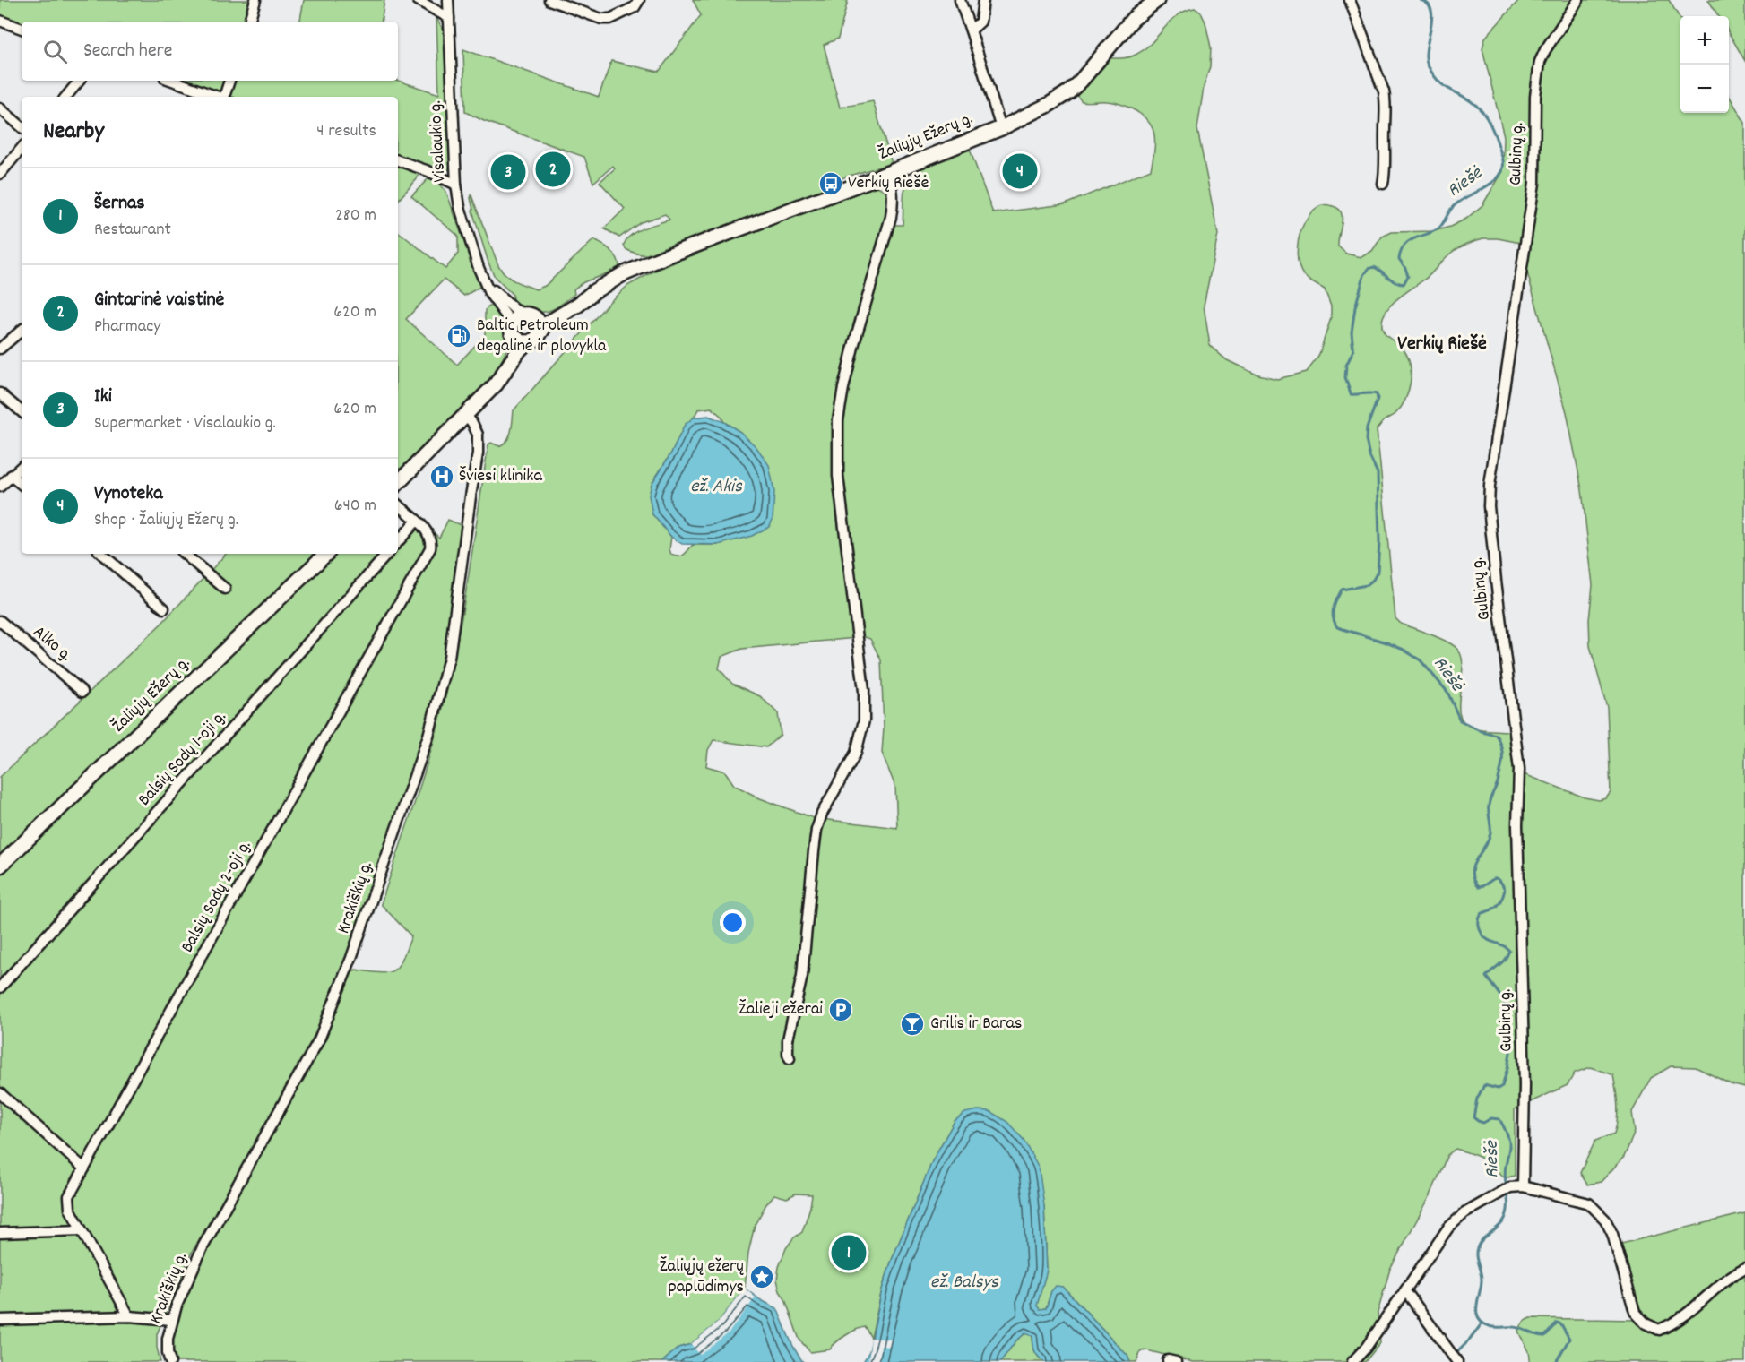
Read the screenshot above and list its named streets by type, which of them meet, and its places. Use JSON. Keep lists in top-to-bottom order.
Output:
{
  "streets": {
    "main road": ["Žaliųjų Ežerų g."],
    "street": [
      "Visalaukio g.",
      "Gulbinų g.",
      "Alko g.",
      "Balsių Sodų 1-oji g.",
      "Balsių Sodų 2-oji g.",
      "Krakiškių g."
    ]
  },
  "crossings": [
    ["Žaliųjų Ežerų g.", "Visalaukio g."]
  ],
  "districts": ["Verkių Riešė"],
  "water": ["Riešė", "ež. Akis", "ež. Balsys"],
  "places": {
    "bus stop": ["Verkių Riešė"],
    "fuel station": ["Baltic Petroleum degalinė ir plovykla"],
    "hospital": ["Šviesi klinika"],
    "parking": ["Žalieji ežerai"],
    "bar": ["Grilis ir Baras"],
    "place": ["Žaliųjų ežerų paplūdimys"]
  },
  "page": {
    "map_buttons": ["+", "−"],
    "search": "Search here",
    "heading": ["Nearby", "4 results"],
    "pins": [
      "2",
      "4",
      "3",
      "1"
    ],
    "list": [
      {
        "mark": "1",
        "name": "Šernas",
        "note": "Restaurant",
        "value": "280 m"
      },
      {
        "mark": "2",
        "name": "Gintarinė vaistinė",
        "note": "Pharmacy",
        "value": "620 m"
      },
      {
        "mark": "3",
        "name": "Iki",
        "note": "Supermarket · Visalaukio g.",
        "value": "620 m"
      },
      {
        "mark": "4",
        "name": "Vynoteka",
        "note": "Shop · Žaliųjų Ežerų g.",
        "value": "640 m"
      }
    ]
  }
}
